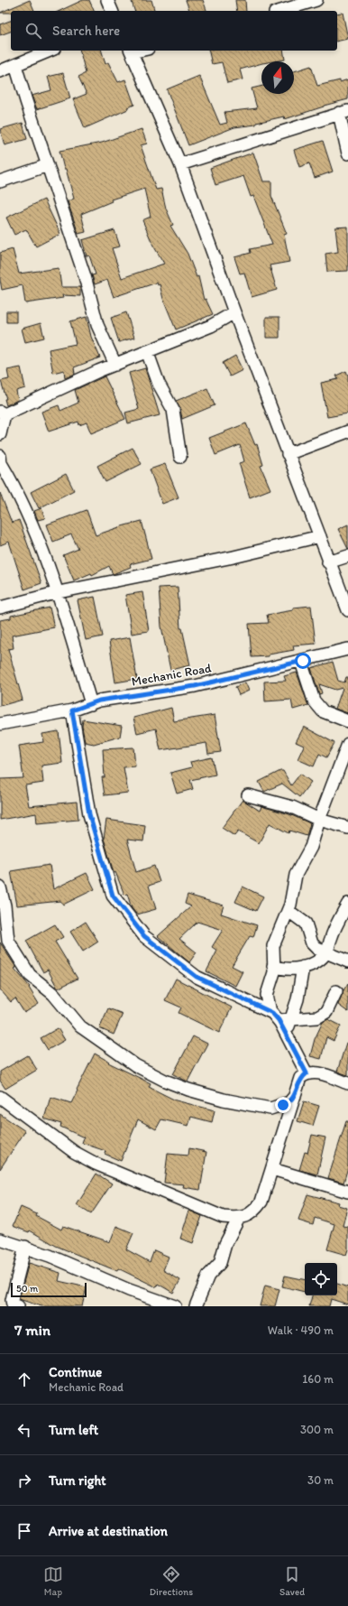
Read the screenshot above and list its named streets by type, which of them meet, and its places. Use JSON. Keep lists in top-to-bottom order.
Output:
{
  "streets": {
    "street": ["Mechanic Road"]
  },
  "scale_bar": "50 m",
  "north": "top",
  "page": {
    "search": "Search here",
    "scale": "50 m",
    "heading": ["7 min", "Walk · 490 m"],
    "list": [
      ["Continue", "Mechanic Road", "160 m"],
      ["Turn left", "300 m"],
      ["Turn right", "30 m"],
      "Arrive at destination"
    ],
    "nav": ["Map", "Directions", "Saved"]
  }
}
